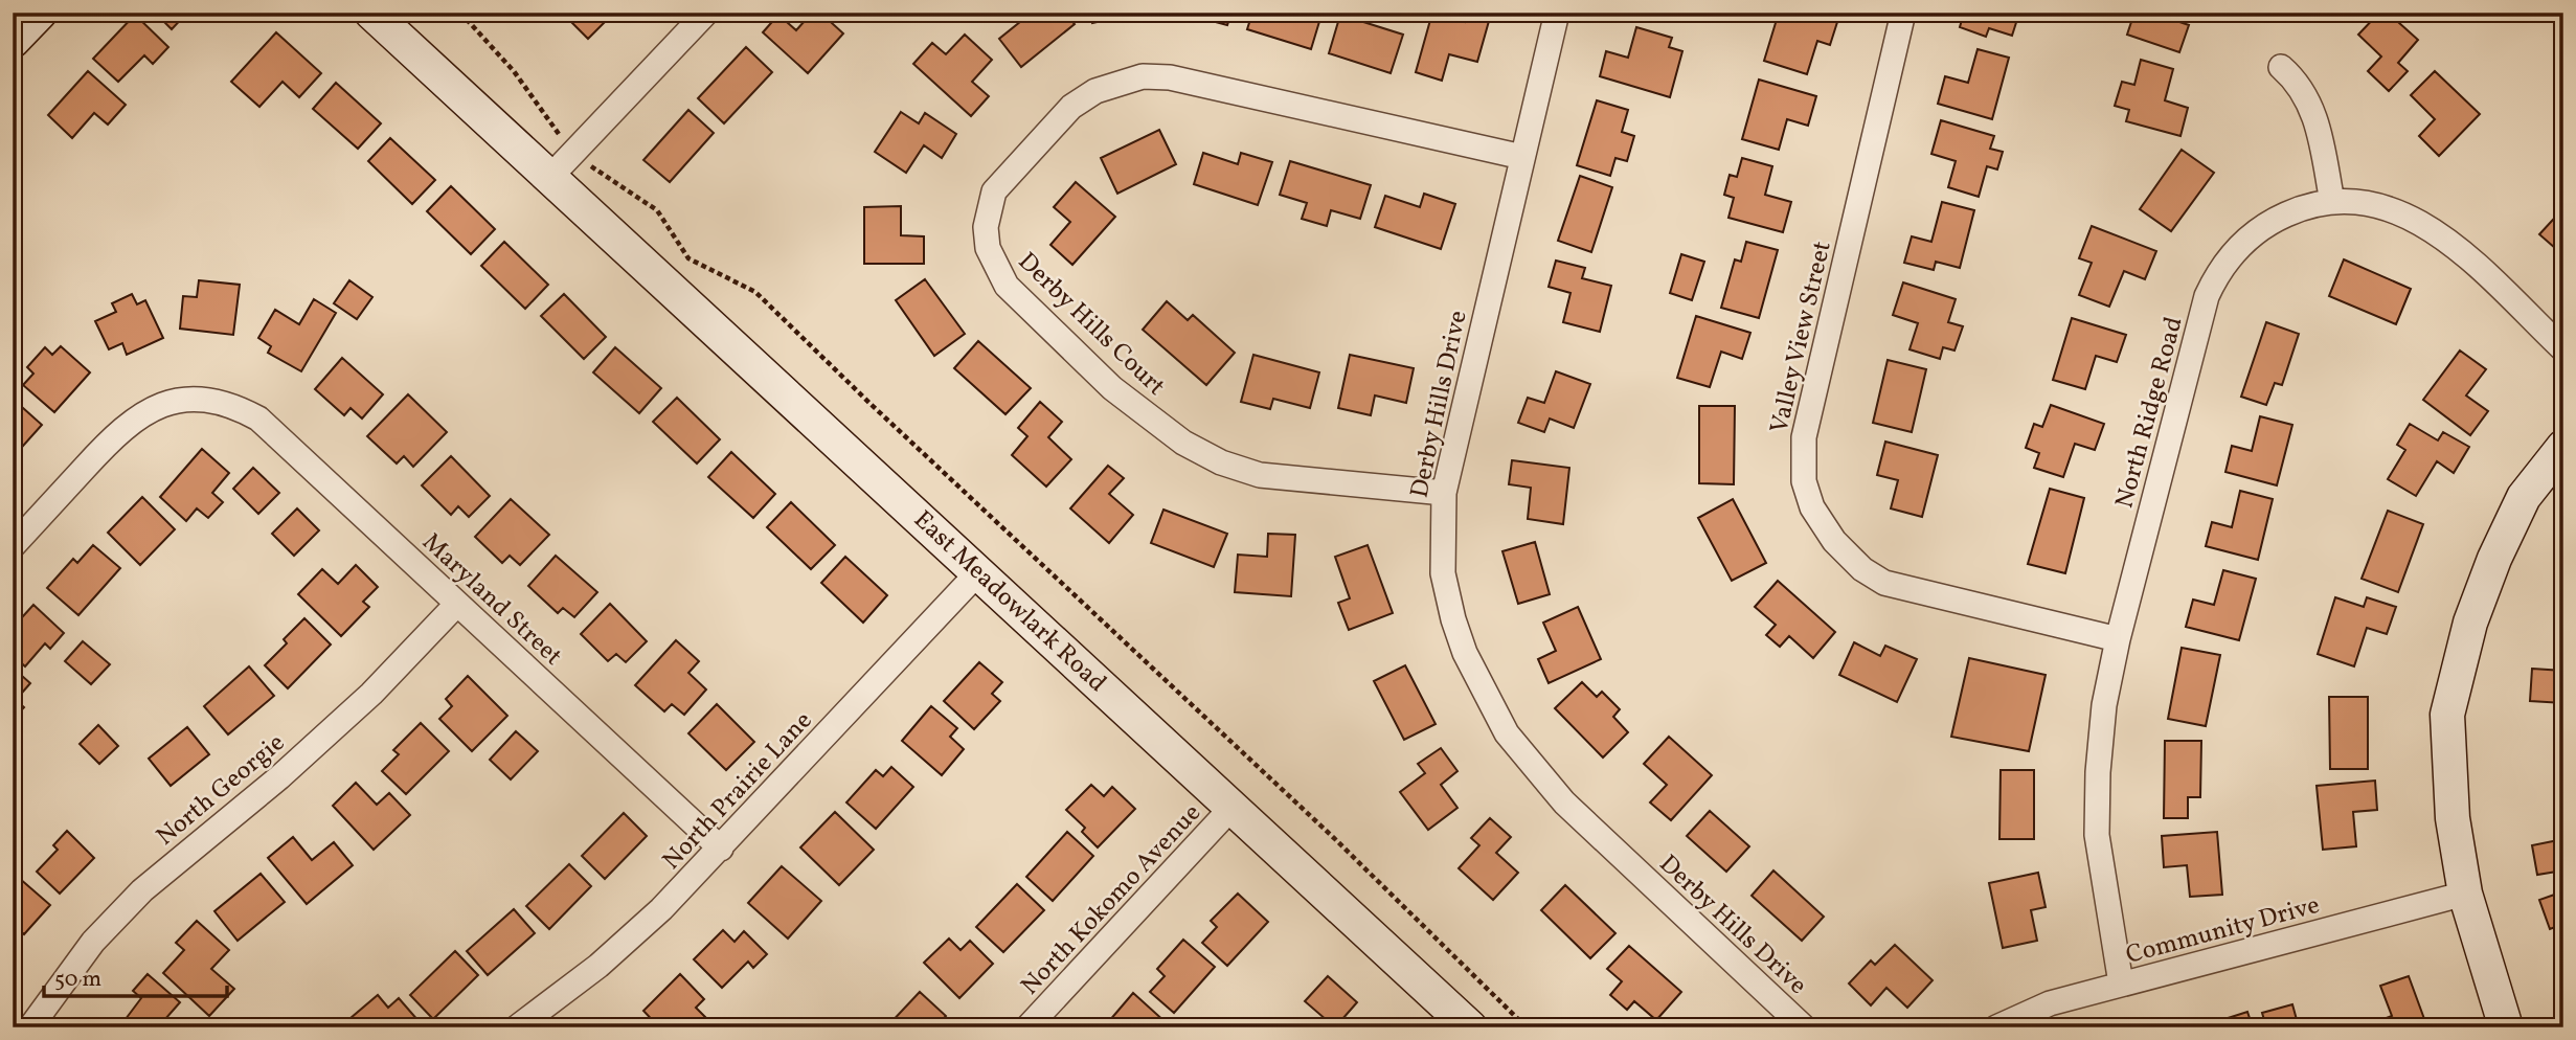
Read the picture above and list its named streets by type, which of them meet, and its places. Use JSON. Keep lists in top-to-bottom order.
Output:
{
  "streets": {
    "main road": ["East Meadowlark Road"],
    "street": [
      "Derby Hills Court",
      "Valley View Street",
      "Derby Hills Drive",
      "North Ridge Road",
      "Maryland Street",
      "North Georgie",
      "North Prairie Lane",
      "North Kokomo Avenue",
      "Community Drive"
    ]
  },
  "crossings": [
    ["Derby Hills Court", "Derby Hills Drive"],
    ["Valley View Street", "North Ridge Road"],
    ["North Ridge Road", "Community Drive"],
    ["Maryland Street", "North Georgie"],
    ["Maryland Street", "North Prairie Lane"],
    ["East Meadowlark Road", "North Prairie Lane"],
    ["East Meadowlark Road", "North Kokomo Avenue"]
  ],
  "scale_bar": "50 m"
}
